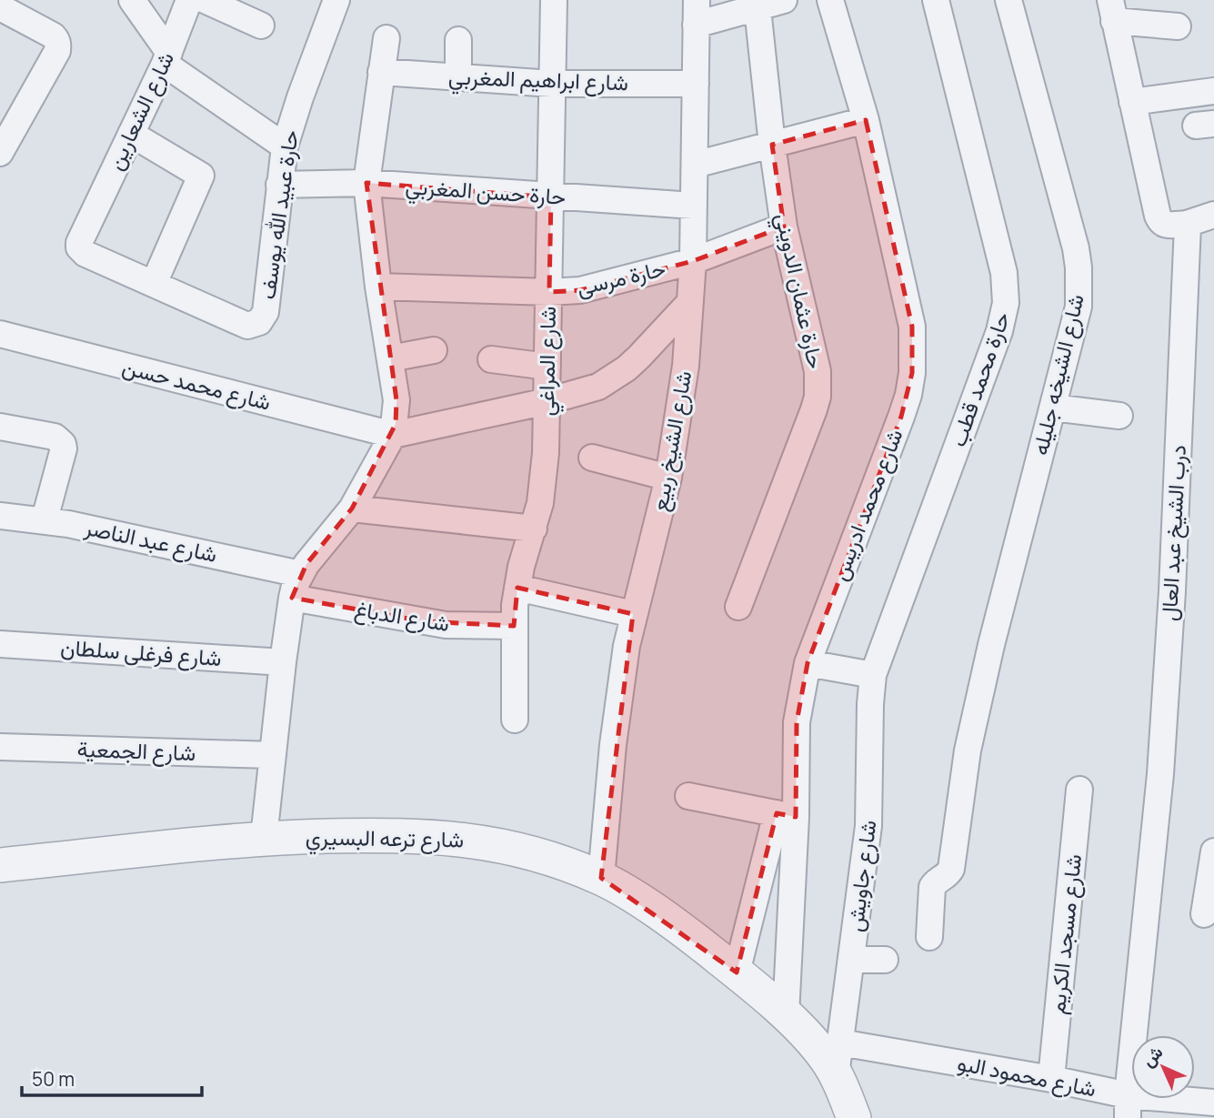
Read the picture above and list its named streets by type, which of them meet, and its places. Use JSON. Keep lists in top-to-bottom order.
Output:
{
  "streets": {
    "street": [
      "شارع ابراهيم المغربي",
      "شارع الشعارين",
      "حارة حسن المغربي",
      "حارة عبيد الله يوسف",
      "حارة مرسى",
      "حارة عثمان الدويني",
      "شارع المراغي",
      "شارع الشيخه جليله",
      "حارة محمد قطب",
      "شارع محمد حسن",
      "شارع الشيخ ربيع",
      "شارع محمد ادريس",
      "درب الشيخ عبد العال",
      "شارع عبد الناصر",
      "شارع الدباغ",
      "شارع فرغلى سلطان",
      "شارع الجمعية",
      "شارع ترعه البسيري",
      "شارع جاويش",
      "شارع مسجد الكريم",
      "شارع محمود البو"
    ]
  },
  "crossings": [
    ["شارع ابراهيم المغربي", "شارع المراغي"],
    ["شارع ابراهيم المغربي", "شارع الشيخ ربيع"],
    ["شارع الشعارين", "حارة عبيد الله يوسف"],
    ["حارة حسن المغربي", "حارة عبيد الله يوسف"],
    ["حارة حسن المغربي", "شارع المراغي"],
    ["حارة حسن المغربي", "شارع الشيخ ربيع"],
    ["حارة مرسى", "حارة عثمان الدويني"],
    ["حارة مرسى", "شارع المراغي"],
    ["حارة مرسى", "شارع الشيخ ربيع"],
    ["شارع المراغي", "شارع الدباغ"],
    ["حارة محمد قطب", "شارع جاويش"],
    ["شارع الشيخ ربيع", "شارع ترعه البسيري"],
    ["شارع محمد ادريس", "شارع ترعه البسيري"],
    ["درب الشيخ عبد العال", "شارع محمود البو"],
    ["شارع عبد الناصر", "شارع الدباغ"],
    ["شارع ترعه البسيري", "شارع جاويش"],
    ["شارع جاويش", "شارع محمود البو"],
    ["شارع مسجد الكريم", "شارع محمود البو"]
  ],
  "scale_bar": "50 m",
  "north": "top left"
}
